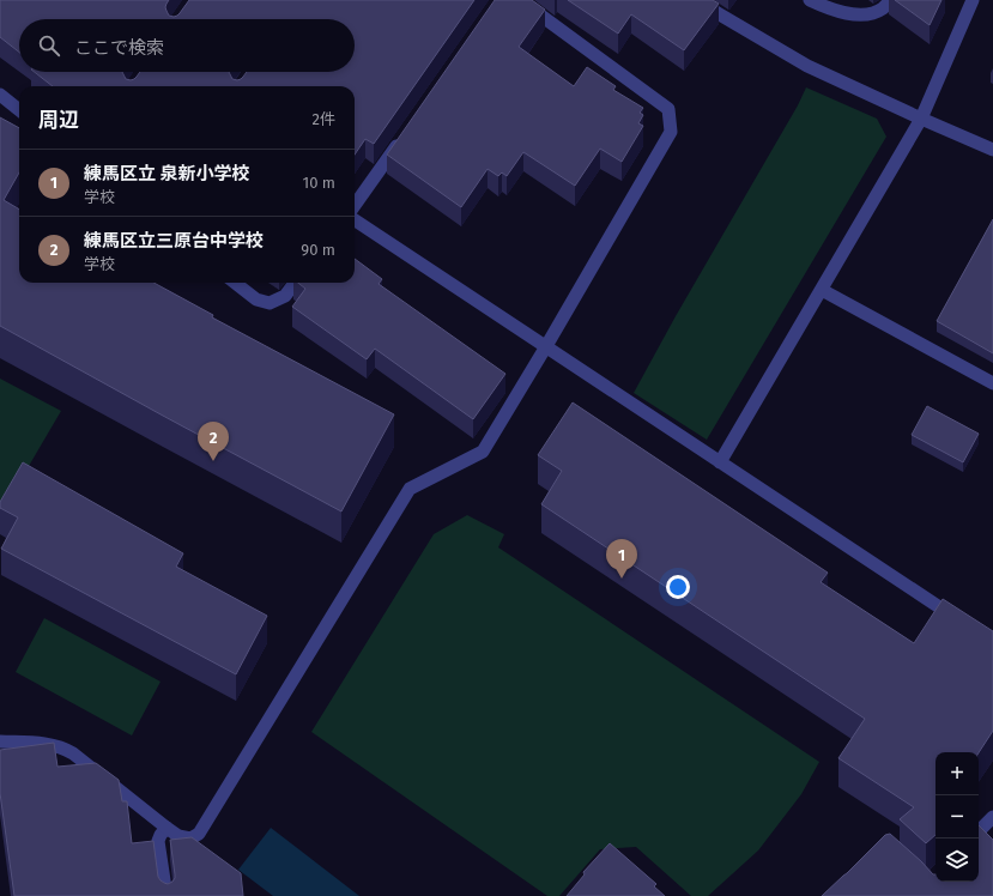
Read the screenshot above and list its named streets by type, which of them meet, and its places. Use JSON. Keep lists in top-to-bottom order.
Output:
{
  "page": {
    "search": "ここで検索",
    "heading": ["周辺", "2件"],
    "list": [
      {
        "mark": "1",
        "name": "練馬区立 泉新小学校",
        "note": "学校",
        "value": "10 m"
      },
      {
        "mark": "2",
        "name": "練馬区立三原台中学校",
        "note": "学校",
        "value": "90 m"
      }
    ],
    "pins": ["2", "1"],
    "map_buttons": ["+", "−"]
  }
}
